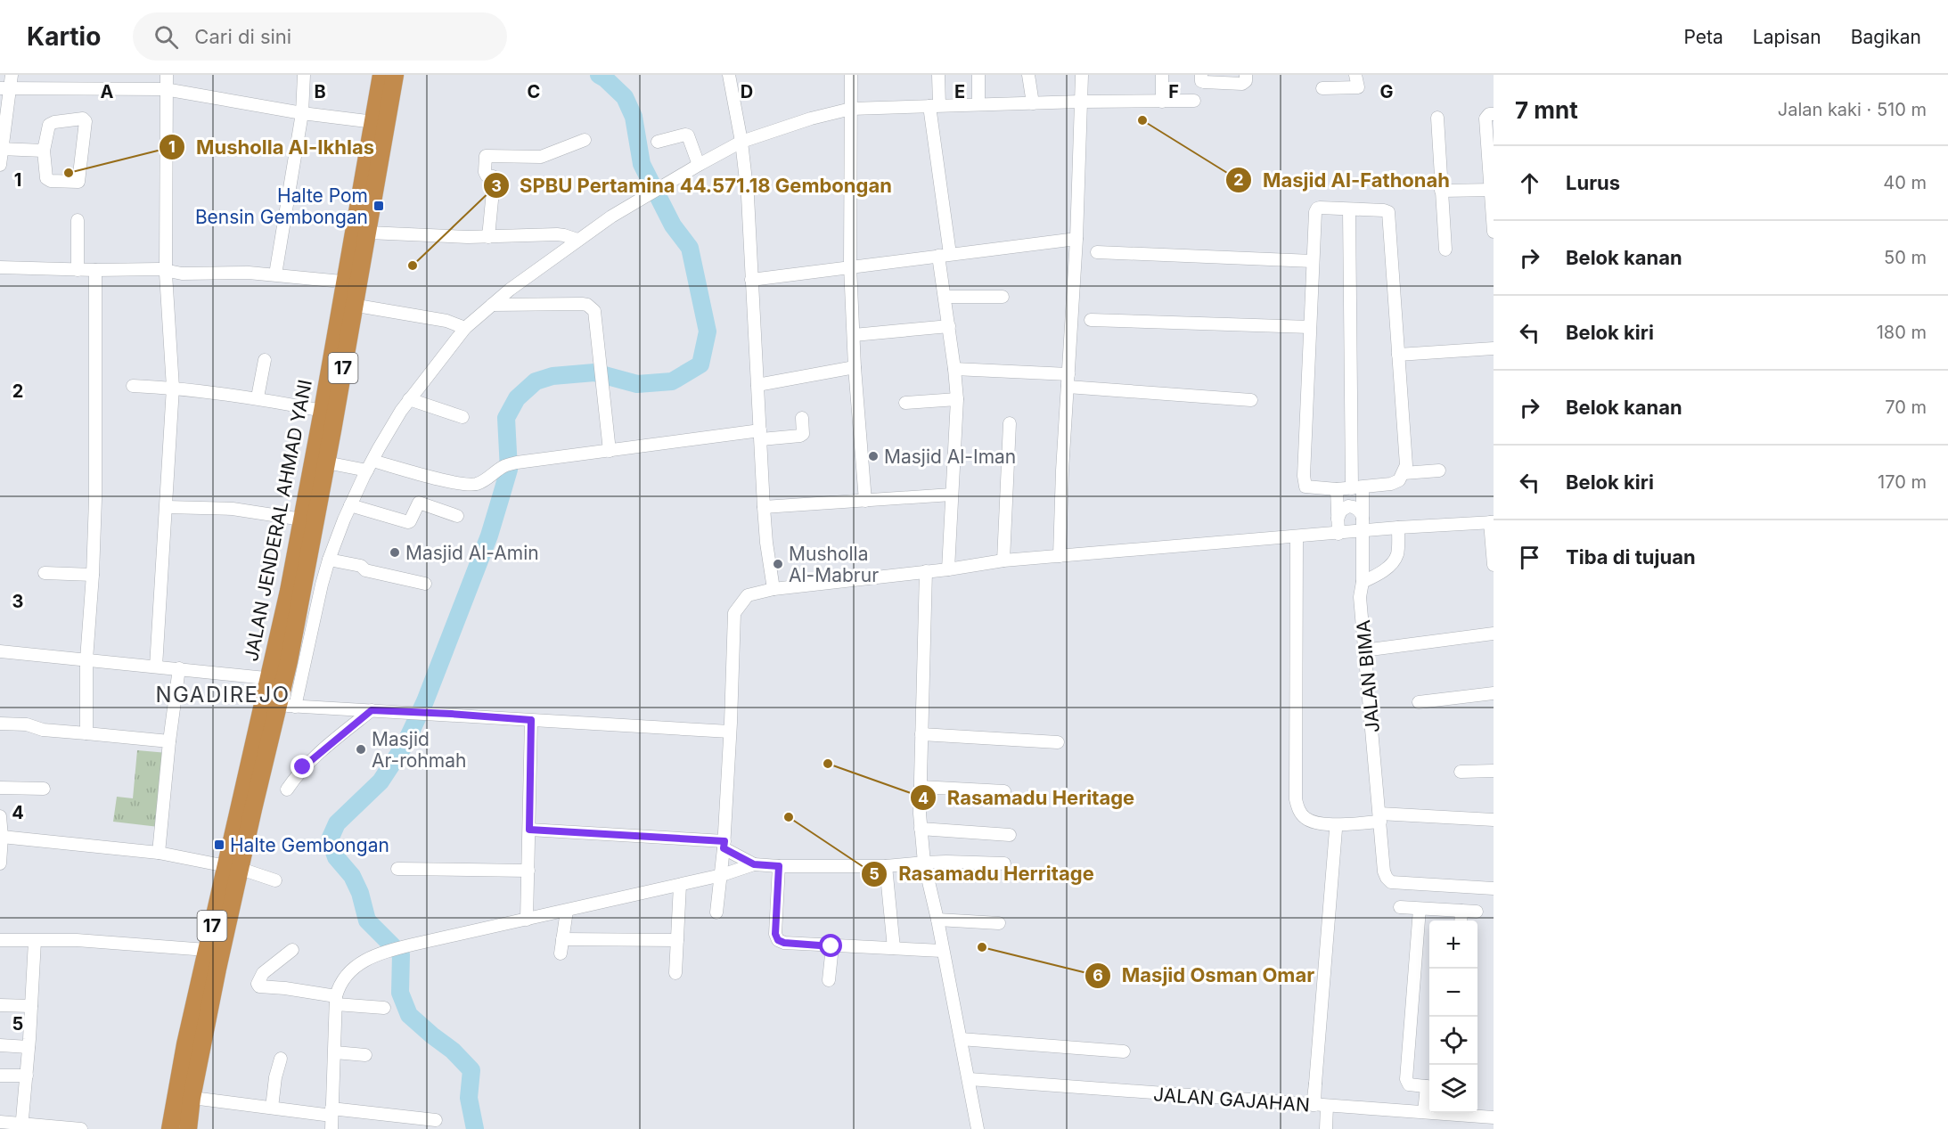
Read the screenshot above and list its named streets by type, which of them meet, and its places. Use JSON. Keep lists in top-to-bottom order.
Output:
{
  "streets": {
    "highway": ["17", "JALAN JENDERAL AHMAD YANI"],
    "street": ["JALAN BIMA", "JALAN GAJAHAN"]
  },
  "districts": ["NGADIREJO"],
  "places": {
    "other": [
      "Masjid Al-Fathonah",
      "Musholla Al-Ikhlas",
      "SPBU Pertamina 44.571.18 Gembongan",
      "Masjid Al-Iman",
      "Masjid Al-Amin",
      "Musholla Al-Mabrur",
      "Masjid Ar-rohmah",
      "Rasamadu Heritage",
      "Rasamadu Herritage",
      "Masjid Osman Omar"
    ],
    "transit": ["Halte Pom Bensin Gembongan", "Halte Gembongan"]
  },
  "page": {
    "header": "Kartio",
    "search": "Cari di sini",
    "nav": ["Peta", "Lapisan", "Bagikan"],
    "heading": ["7 mnt", "Jalan kaki · 510 m"],
    "list": [
      ["Lurus", "40 m"],
      ["Belok kanan", "50 m"],
      ["Belok kiri", "180 m"],
      ["Belok kanan", "70 m"],
      ["Belok kiri", "170 m"],
      "Tiba di tujuan"
    ],
    "map_buttons": ["+", "−"]
  },
  "grid": {
    "columns": [
      "A",
      "B",
      "C",
      "D",
      "E",
      "F",
      "G"
    ],
    "rows": [
      "1",
      "2",
      "3",
      "4",
      "5"
    ]
  }
}
